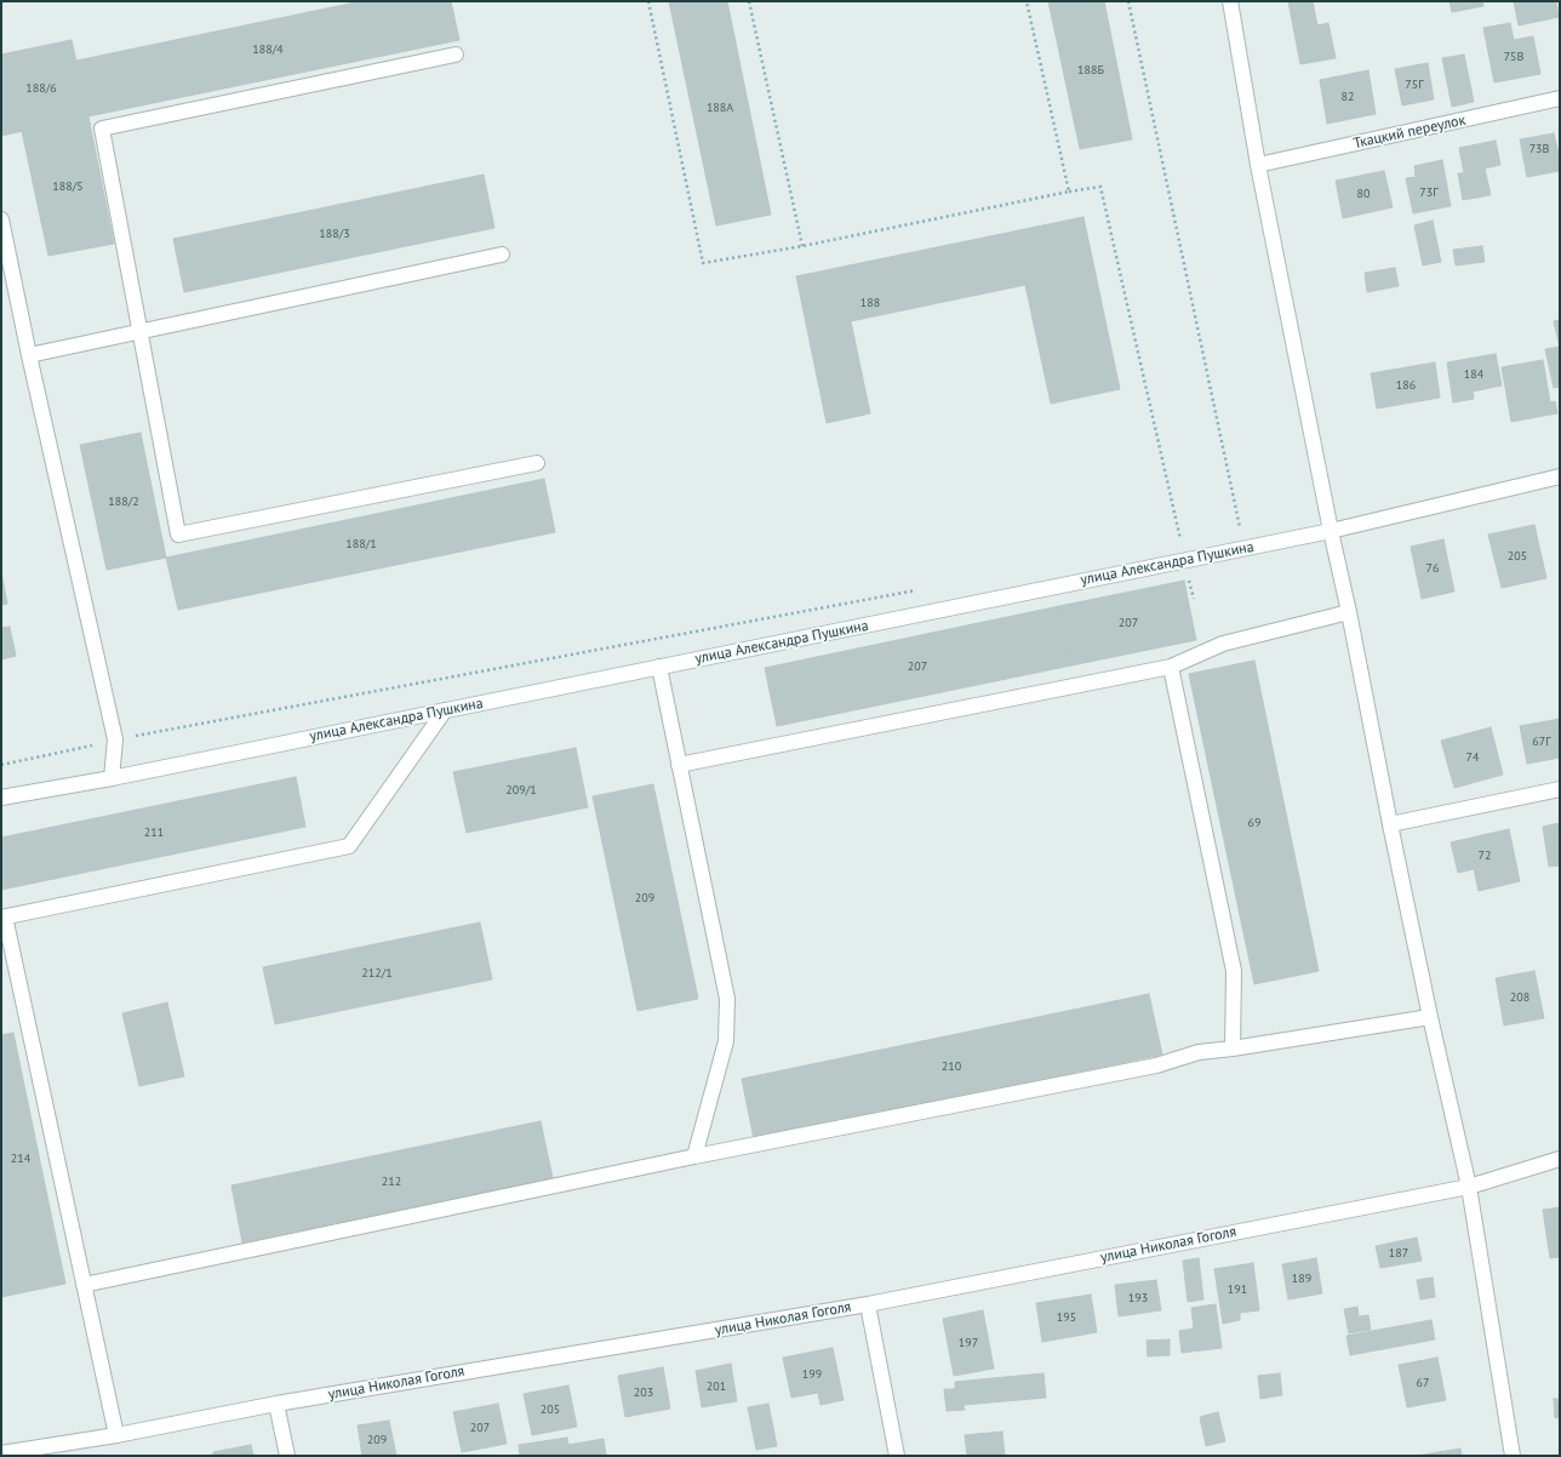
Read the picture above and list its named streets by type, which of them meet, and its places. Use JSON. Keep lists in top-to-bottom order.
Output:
{
  "streets": {
    "street": ["Ткацкий переулок", "улица Александра Пушкина", "улица Николая Гоголя"]
  },
  "house_numbers": [
    "188/4",
    "75В",
    "188Б",
    "75Г",
    "188/6",
    "82",
    "188А",
    "73В",
    "188/5",
    "73Г",
    "80",
    "188/3",
    "188",
    "184",
    "186",
    "188/2",
    "188/1",
    "205",
    "76",
    "207",
    "207",
    "67Г",
    "74",
    "209/1",
    "69",
    "211",
    "72",
    "209",
    "212/1",
    "208",
    "210",
    "214",
    "212",
    "187",
    "189",
    "191",
    "193",
    "195",
    "197",
    "199",
    "67",
    "201",
    "203",
    "205",
    "207",
    "209"
  ]
}
